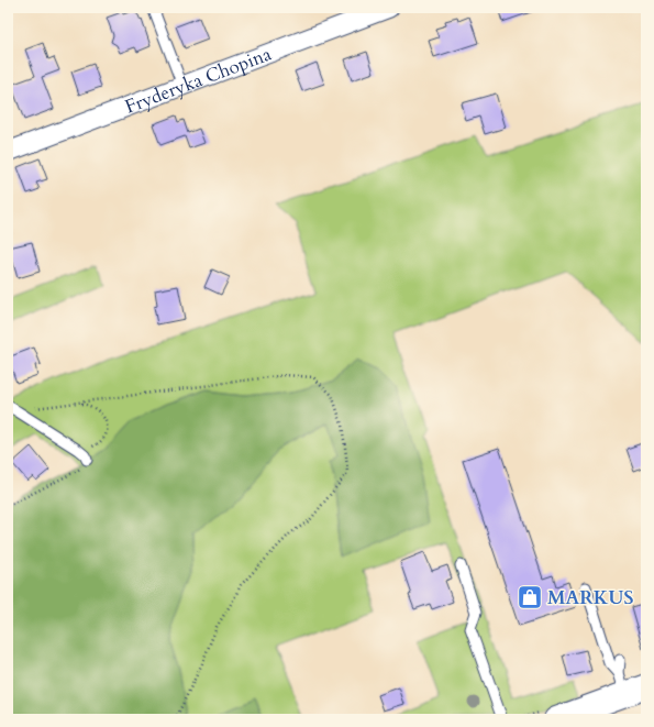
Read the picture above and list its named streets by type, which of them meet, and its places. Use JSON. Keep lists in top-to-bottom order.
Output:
{
  "streets": {
    "street": ["Fryderyka Chopina"]
  },
  "places": {
    "shop": ["MARKUS"]
  }
}
